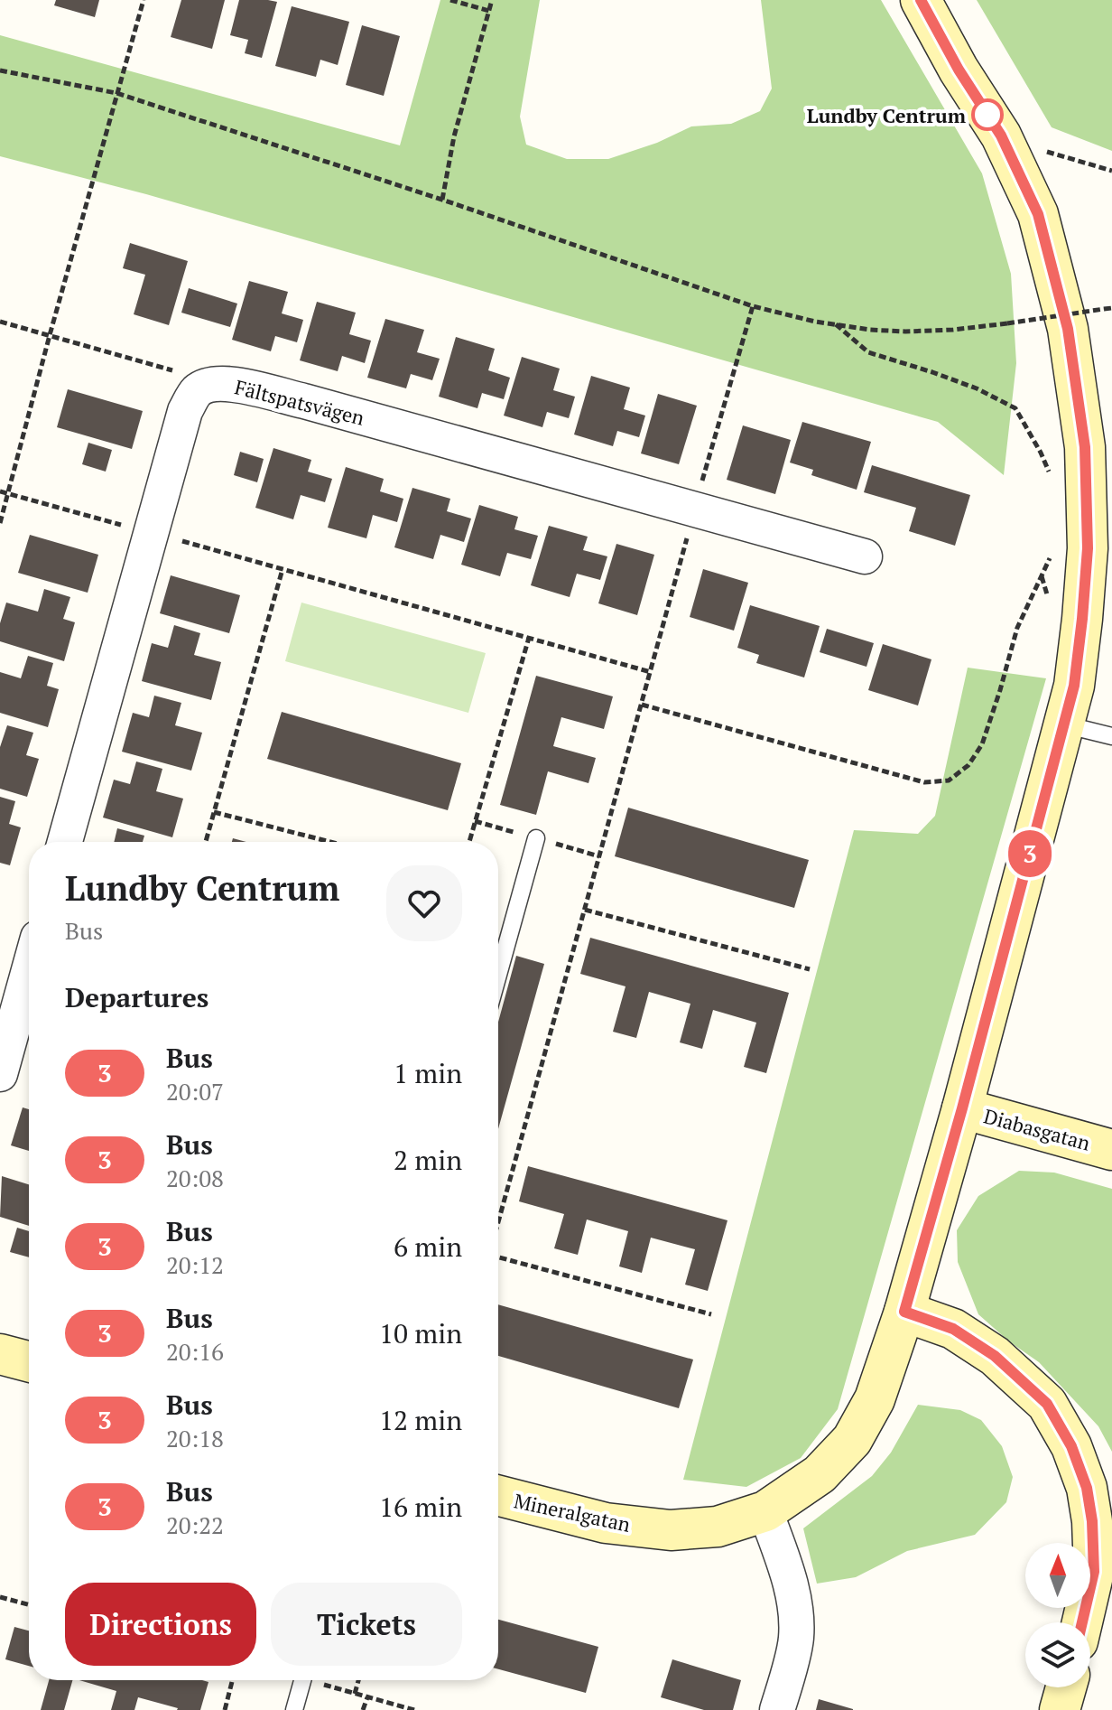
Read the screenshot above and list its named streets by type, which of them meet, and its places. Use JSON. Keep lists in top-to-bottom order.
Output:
{
  "streets": {
    "street": ["Fältspatsvägen", "Diabasgatan", "Mineralgatan"]
  },
  "crossings": [
    ["Diabasgatan", "Mineralgatan"]
  ],
  "places": ["Lundby Centrum"],
  "lines": ["bus line 3"],
  "north": "top",
  "page": {
    "on_map": "3",
    "heading": [
      ["Lundby Centrum", "Bus"],
      "Departures"
    ],
    "list": [
      {
        "mark": "3",
        "name": "Bus",
        "note": "20:07",
        "value": "1 min"
      },
      {
        "mark": "3",
        "name": "Bus",
        "note": "20:08",
        "value": "2 min"
      },
      {
        "mark": "3",
        "name": "Bus",
        "note": "20:12",
        "value": "6 min"
      },
      {
        "mark": "3",
        "name": "Bus",
        "note": "20:16",
        "value": "10 min"
      },
      {
        "mark": "3",
        "name": "Bus",
        "note": "20:18",
        "value": "12 min"
      },
      {
        "mark": "3",
        "name": "Bus",
        "note": "20:22",
        "value": "16 min"
      }
    ],
    "buttons": ["Directions", "Tickets"]
  }
}
